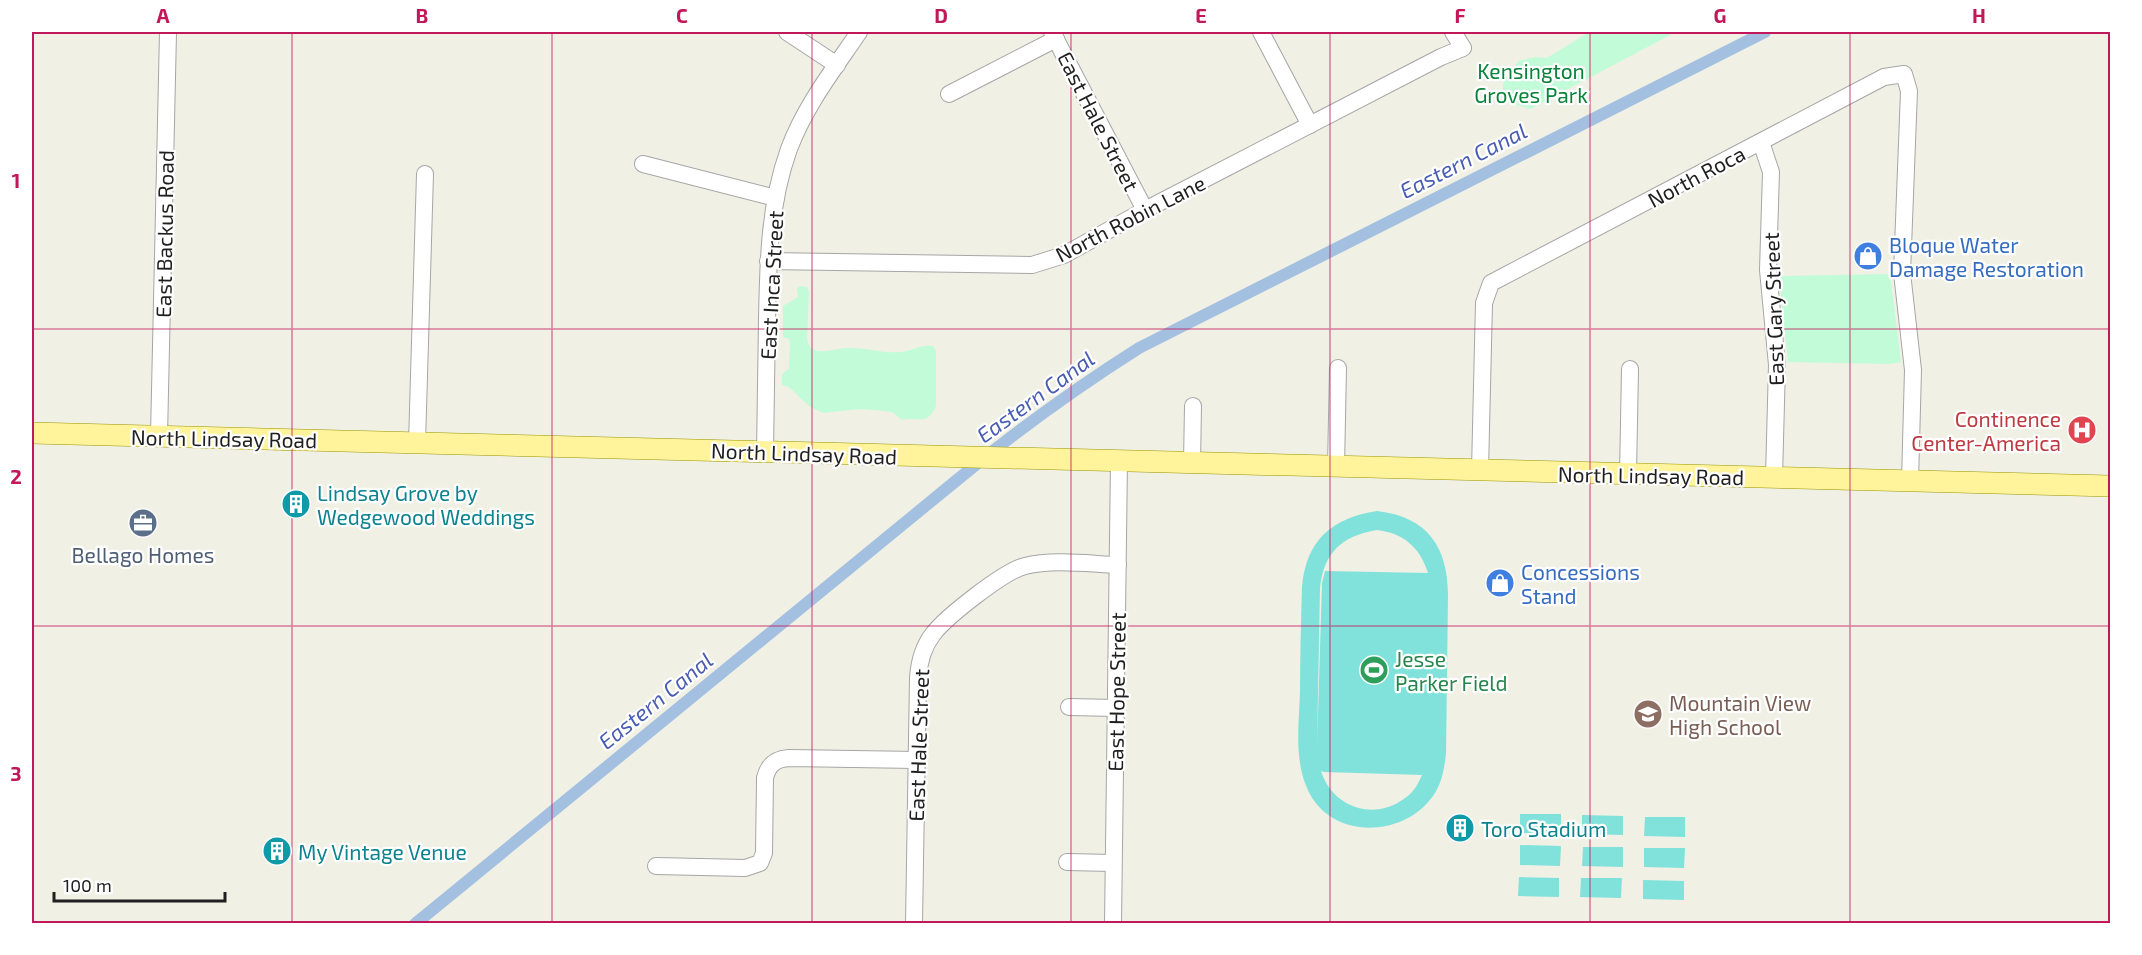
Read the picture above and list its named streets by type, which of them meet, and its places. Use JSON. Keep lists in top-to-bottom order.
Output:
{
  "streets": {
    "main road": ["North Lindsay Road"],
    "street": [
      "East Hale Street",
      "North Roca",
      "North Robin Lane",
      "East Backus Road",
      "East Inca Street",
      "East Gary Street",
      "East Hope Street"
    ]
  },
  "crossings": [
    ["East Hale Street", "North Robin Lane"],
    ["East Hale Street", "East Hope Street"],
    ["North Roca", "East Gary Street"],
    ["North Roca", "North Lindsay Road"],
    ["North Robin Lane", "East Inca Street"],
    ["East Backus Road", "North Lindsay Road"],
    ["East Inca Street", "North Lindsay Road"],
    ["East Gary Street", "North Lindsay Road"],
    ["North Lindsay Road", "East Hope Street"]
  ],
  "water": ["Eastern Canal"],
  "parks": ["Kensington Groves Park"],
  "places": {
    "shop": ["Bloque Water Damage Restoration", "Concessions Stand"],
    "hospital": ["Continence Center-America"],
    "building": ["Lindsay Grove by Wedgewood Weddings", "Toro Stadium", "My Vintage Venue"],
    "office": ["Bellago Homes"],
    "sports": ["Jesse Parker Field"],
    "school or university": ["Mountain View High School"]
  },
  "scale_bar": "100 m",
  "grid": {
    "columns": [
      "A",
      "B",
      "C",
      "D",
      "E",
      "F",
      "G",
      "H"
    ],
    "rows": ["1", "2", "3"]
  }
}
